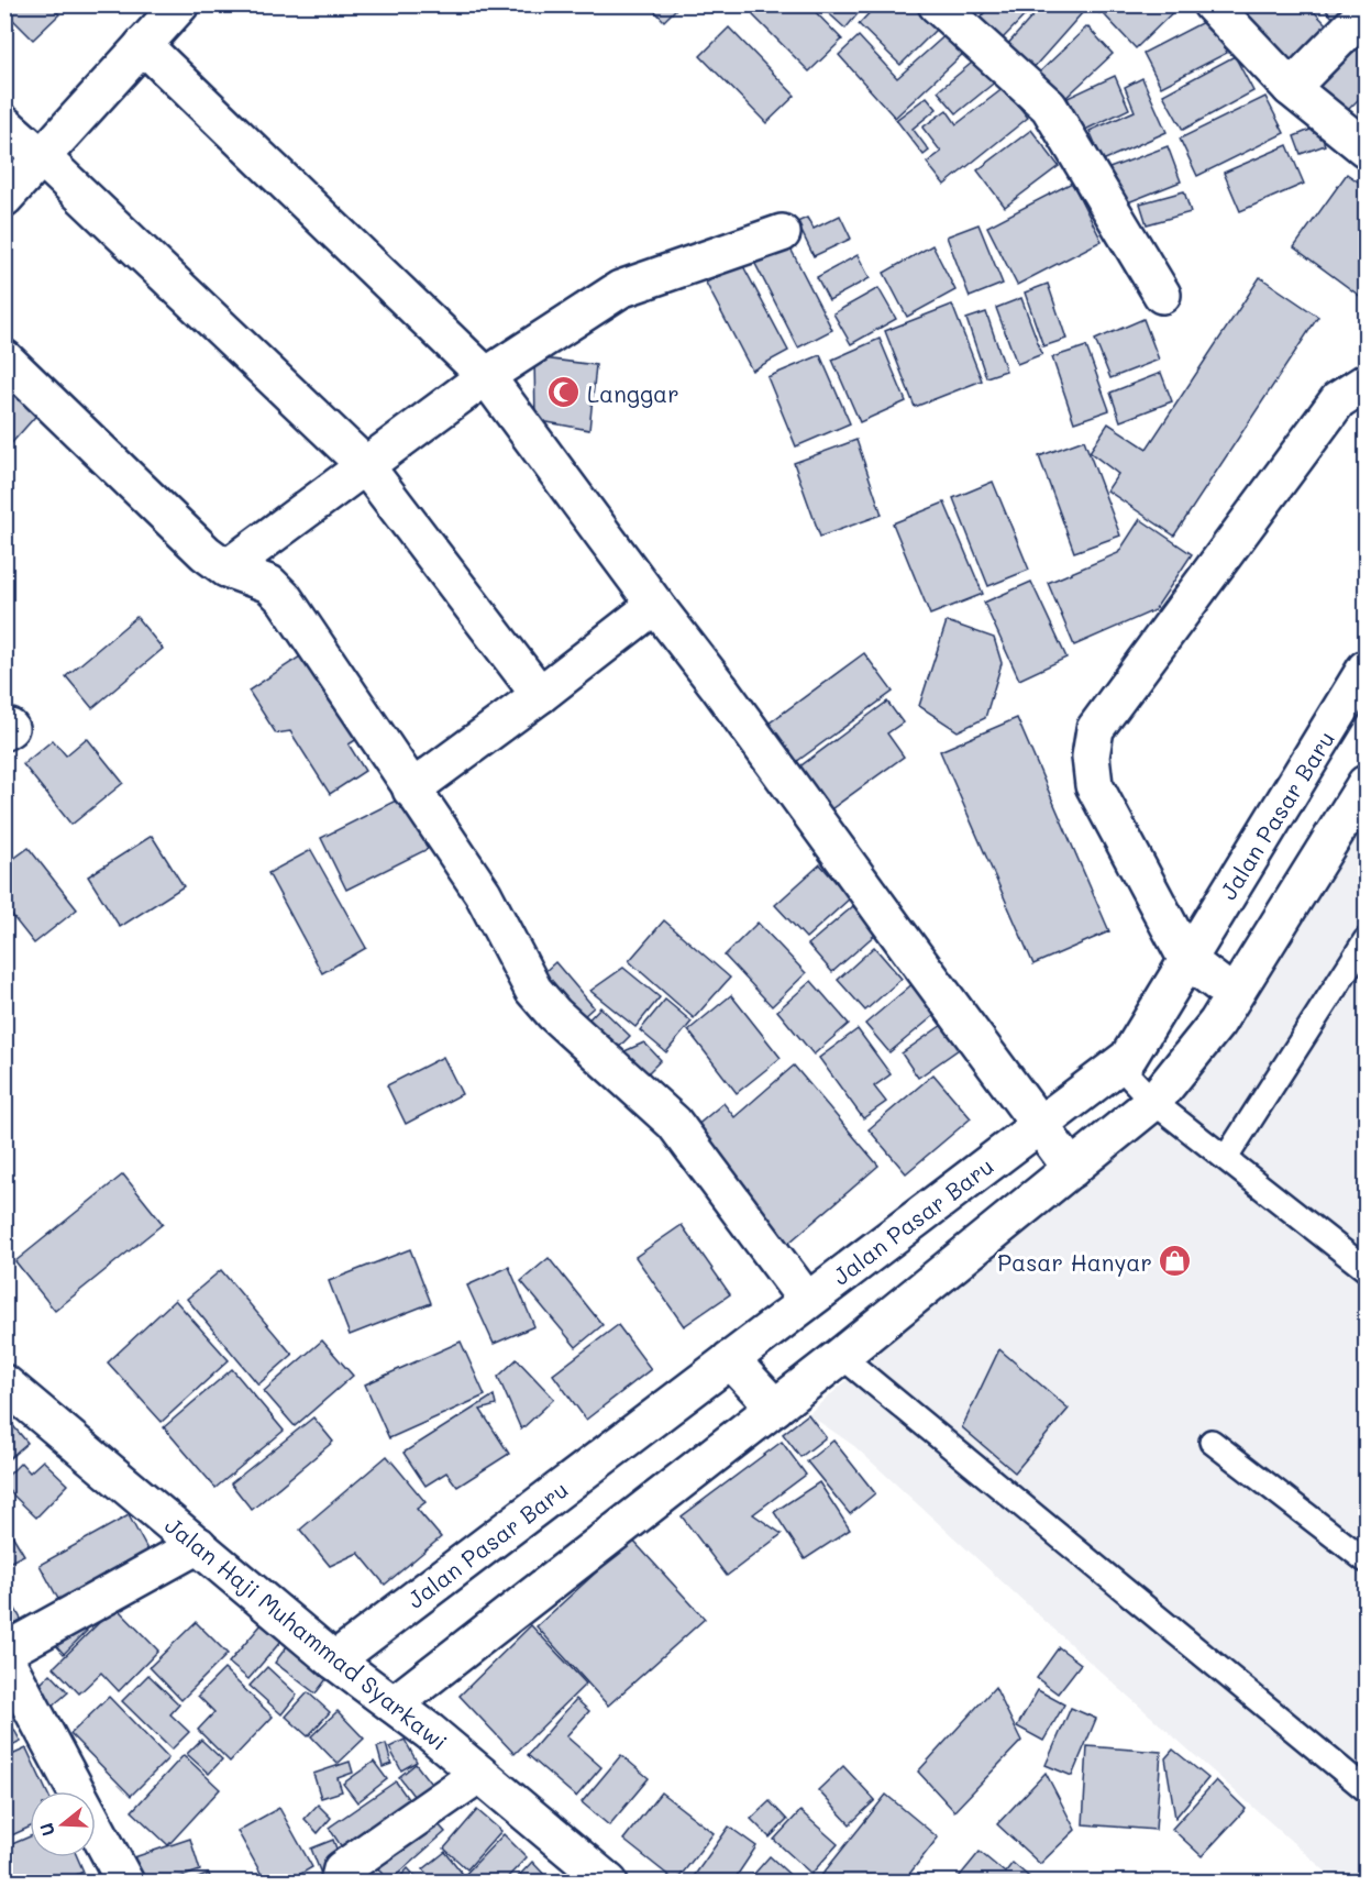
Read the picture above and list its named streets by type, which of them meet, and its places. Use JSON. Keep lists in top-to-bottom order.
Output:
{
  "streets": {
    "street": ["Jalan Pasar Baru", "Jalan Haji Muhammad Syarkawi"]
  },
  "crossings": [
    ["Jalan Pasar Baru", "Jalan Haji Muhammad Syarkawi"]
  ],
  "places": {
    "mosque": ["Langgar"],
    "shop": ["Pasar Hanyar"]
  },
  "north": "left"
}
